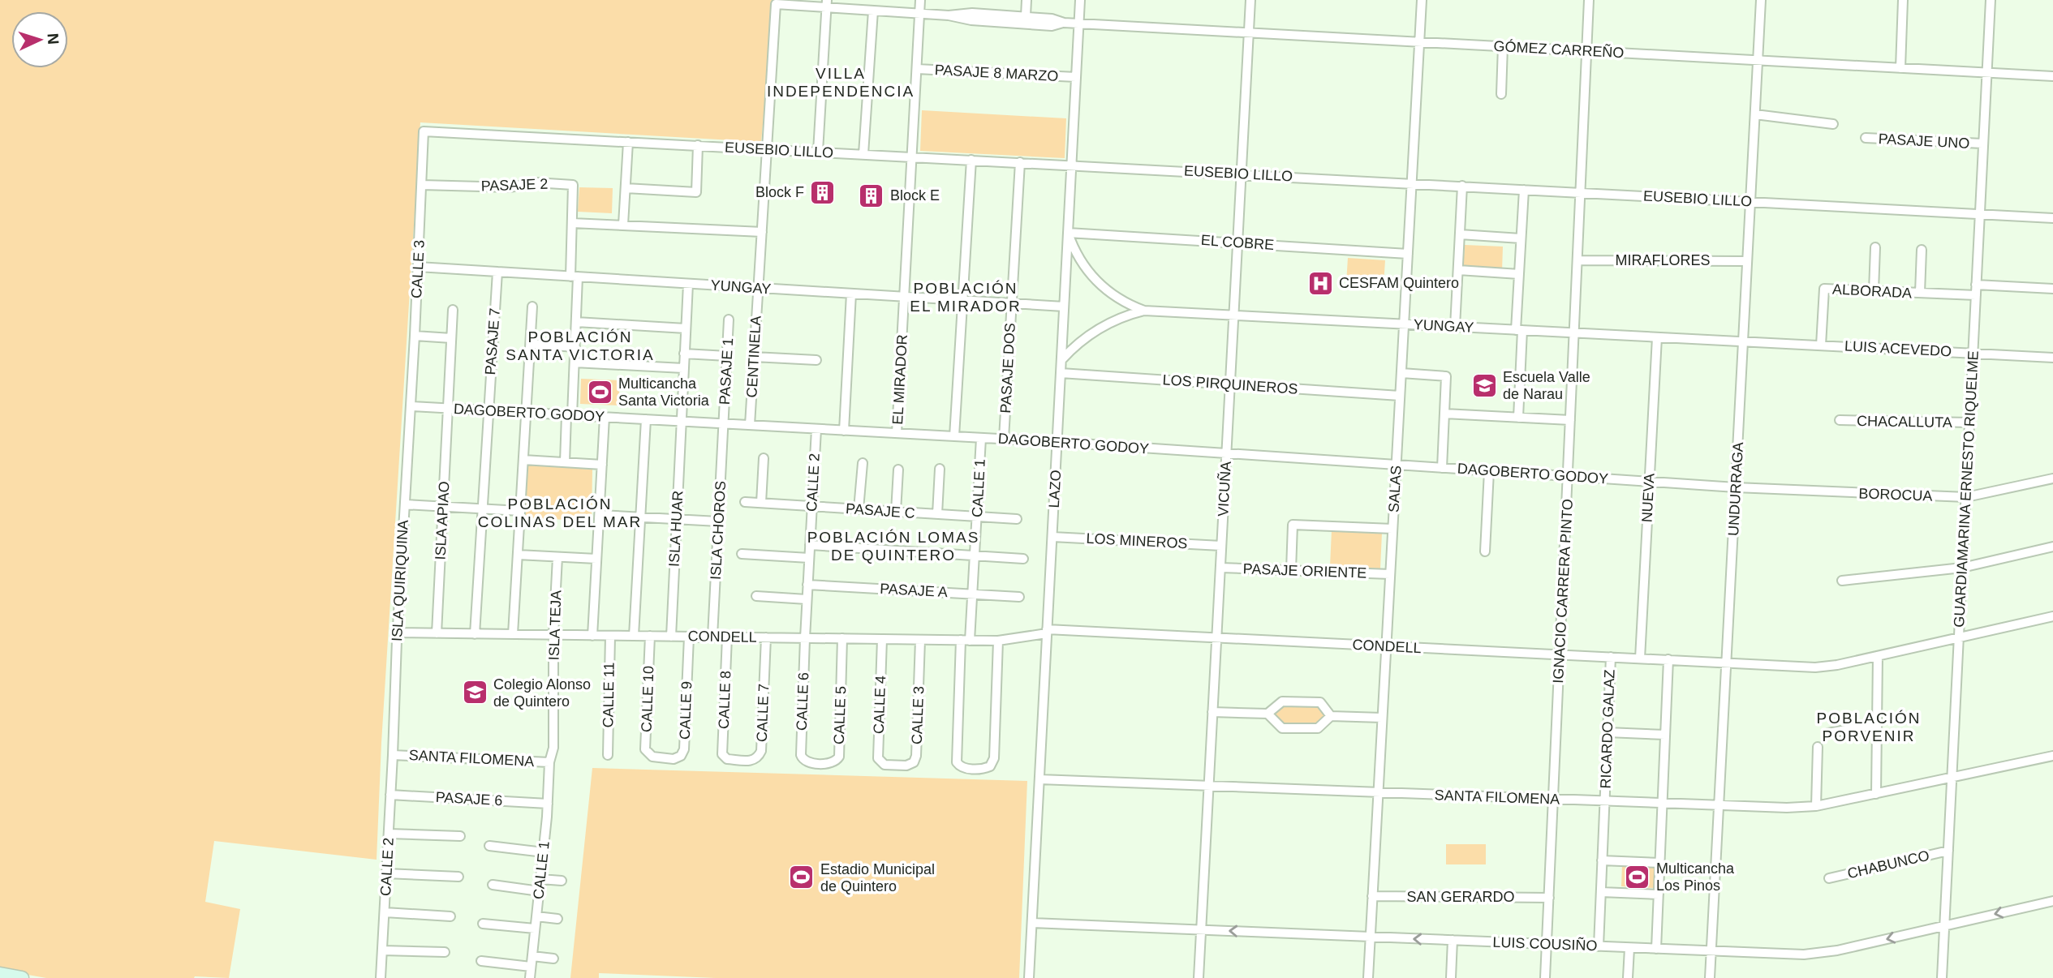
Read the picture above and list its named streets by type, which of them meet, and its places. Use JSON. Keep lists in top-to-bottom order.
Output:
{
  "streets": {
    "street": [
      "GÓMEZ CARREÑO",
      "PASAJE 8 MARZO",
      "PASAJE UNO",
      "EUSEBIO LILLO",
      "PASAJE 2",
      "EL COBRE",
      "MIRAFLORES",
      "CALLE 3",
      "YUNGAY",
      "ALBORADA",
      "PASAJE 7",
      "LUIS ACEVEDO",
      "CENTINELA",
      "PASAJE DOS",
      "PASAJE 1",
      "EL MIRADOR",
      "LOS PIRQUINEROS",
      "DAGOBERTO GODOY",
      "CHACALLUTA",
      "CALLE 2",
      "CALLE 1",
      "LAZO",
      "VICUÑA",
      "SALAS",
      "UNDURRAGA",
      "GUARDIAMARINA ERNESTO RIQUELME",
      "BOROCUA",
      "NUEVA",
      "PASAJE C",
      "ISLA APIAO",
      "ISLA HUAR",
      "ISLA CHOROS",
      "LOS MINEROS",
      "PASAJE ORIENTE",
      "ISLA QUIRIQUINA",
      "PASAJE A",
      "IGNACIO CARRERA PINTO",
      "ISLA TEJA",
      "CONDELL",
      "CALLE 11",
      "CALLE 10",
      "CALLE 8",
      "CALLE 6",
      "CALLE 4",
      "CALLE 9",
      "CALLE 7",
      "CALLE 5",
      "RICARDO GALAZ",
      "SANTA FILOMENA",
      "PASAJE 6",
      "CHABUNCO",
      "SAN GERARDO",
      "LUIS COUSIÑO"
    ]
  },
  "crossings": [
    ["GÓMEZ CARREÑO", "CENTINELA"],
    ["GÓMEZ CARREÑO", "EL MIRADOR"],
    ["GÓMEZ CARREÑO", "LAZO"],
    ["GÓMEZ CARREÑO", "VICUÑA"],
    ["GÓMEZ CARREÑO", "SALAS"],
    ["GÓMEZ CARREÑO", "UNDURRAGA"],
    ["GÓMEZ CARREÑO", "GUARDIAMARINA ERNESTO RIQUELME"],
    ["GÓMEZ CARREÑO", "IGNACIO CARRERA PINTO"],
    ["PASAJE 8 MARZO", "EL MIRADOR"],
    ["PASAJE 8 MARZO", "LAZO"],
    ["PASAJE UNO", "GUARDIAMARINA ERNESTO RIQUELME"],
    ["EUSEBIO LILLO", "CALLE 3"],
    ["EUSEBIO LILLO", "CENTINELA"],
    ["EUSEBIO LILLO", "PASAJE DOS"],
    ["EUSEBIO LILLO", "EL MIRADOR"],
    ["EUSEBIO LILLO", "LAZO"],
    ["EUSEBIO LILLO", "VICUÑA"],
    ["EUSEBIO LILLO", "SALAS"],
    ["EUSEBIO LILLO", "UNDURRAGA"],
    ["EUSEBIO LILLO", "GUARDIAMARINA ERNESTO RIQUELME"],
    ["EUSEBIO LILLO", "IGNACIO CARRERA PINTO"],
    ["PASAJE 2", "CALLE 3"],
    ["EL COBRE", "YUNGAY"],
    ["EL COBRE", "LAZO"],
    ["EL COBRE", "VICUÑA"],
    ["EL COBRE", "SALAS"],
    ["MIRAFLORES", "UNDURRAGA"],
    ["MIRAFLORES", "IGNACIO CARRERA PINTO"],
    ["CALLE 3", "YUNGAY"],
    ["CALLE 3", "DAGOBERTO GODOY"],
    ["CALLE 3", "ISLA QUIRIQUINA"],
    ["CALLE 3", "CONDELL"],
    ["CALLE 3", "CALLE 4"],
    ["YUNGAY", "PASAJE 7"],
    ["YUNGAY", "LUIS ACEVEDO"],
    ["YUNGAY", "CENTINELA"],
    ["YUNGAY", "PASAJE DOS"],
    ["YUNGAY", "EL MIRADOR"],
    ["YUNGAY", "LAZO"],
    ["YUNGAY", "VICUÑA"],
    ["YUNGAY", "SALAS"],
    ["YUNGAY", "UNDURRAGA"],
    ["YUNGAY", "NUEVA"],
    ["YUNGAY", "IGNACIO CARRERA PINTO"],
    ["ALBORADA", "LUIS ACEVEDO"],
    ["ALBORADA", "GUARDIAMARINA ERNESTO RIQUELME"],
    ["PASAJE 7", "DAGOBERTO GODOY"],
    ["PASAJE 7", "CONDELL"],
    ["LUIS ACEVEDO", "UNDURRAGA"],
    ["LUIS ACEVEDO", "GUARDIAMARINA ERNESTO RIQUELME"],
    ["CENTINELA", "DAGOBERTO GODOY"],
    ["PASAJE DOS", "DAGOBERTO GODOY"],
    ["PASAJE 1", "DAGOBERTO GODOY"],
    ["PASAJE 1", "ISLA CHOROS"],
    ["EL MIRADOR", "DAGOBERTO GODOY"],
    ["LOS PIRQUINEROS", "LAZO"],
    ["LOS PIRQUINEROS", "VICUÑA"],
    ["LOS PIRQUINEROS", "SALAS"],
    ["DAGOBERTO GODOY", "CALLE 2"],
    ["DAGOBERTO GODOY", "CALLE 1"],
    ["DAGOBERTO GODOY", "LAZO"],
    ["DAGOBERTO GODOY", "VICUÑA"],
    ["DAGOBERTO GODOY", "SALAS"],
    ["DAGOBERTO GODOY", "UNDURRAGA"],
    ["DAGOBERTO GODOY", "BOROCUA"],
    ["DAGOBERTO GODOY", "NUEVA"],
    ["DAGOBERTO GODOY", "ISLA APIAO"],
    ["DAGOBERTO GODOY", "ISLA HUAR"],
    ["DAGOBERTO GODOY", "ISLA CHOROS"],
    ["DAGOBERTO GODOY", "ISLA QUIRIQUINA"],
    ["DAGOBERTO GODOY", "IGNACIO CARRERA PINTO"],
    ["CHACALLUTA", "GUARDIAMARINA ERNESTO RIQUELME"],
    ["CALLE 2", "PASAJE C"],
    ["CALLE 2", "ISLA QUIRIQUINA"],
    ["CALLE 2", "PASAJE A"],
    ["CALLE 2", "CONDELL"],
    ["CALLE 2", "CALLE 6"],
    ["CALLE 2", "SANTA FILOMENA"],
    ["CALLE 2", "PASAJE 6"],
    ["CALLE 1", "PASAJE C"],
    ["CALLE 1", "PASAJE A"],
    ["CALLE 1", "ISLA TEJA"],
    ["CALLE 1", "CONDELL"],
    ["CALLE 1", "SANTA FILOMENA"],
    ["CALLE 1", "PASAJE 6"],
    ["LAZO", "LOS MINEROS"],
    ["LAZO", "CONDELL"],
    ["LAZO", "SANTA FILOMENA"],
    ["LAZO", "LUIS COUSIÑO"],
    ["VICUÑA", "LOS MINEROS"],
    ["VICUÑA", "PASAJE ORIENTE"],
    ["VICUÑA", "CONDELL"],
    ["VICUÑA", "SANTA FILOMENA"],
    ["VICUÑA", "LUIS COUSIÑO"],
    ["SALAS", "PASAJE ORIENTE"],
    ["SALAS", "CONDELL"],
    ["SALAS", "SANTA FILOMENA"],
    ["SALAS", "SAN GERARDO"],
    ["SALAS", "LUIS COUSIÑO"],
    ["UNDURRAGA", "BOROCUA"],
    ["UNDURRAGA", "CONDELL"],
    ["UNDURRAGA", "SANTA FILOMENA"],
    ["UNDURRAGA", "LUIS COUSIÑO"],
    ["GUARDIAMARINA ERNESTO RIQUELME", "BOROCUA"],
    ["GUARDIAMARINA ERNESTO RIQUELME", "CONDELL"],
    ["GUARDIAMARINA ERNESTO RIQUELME", "SANTA FILOMENA"],
    ["GUARDIAMARINA ERNESTO RIQUELME", "CHABUNCO"],
    ["GUARDIAMARINA ERNESTO RIQUELME", "LUIS COUSIÑO"],
    ["NUEVA", "CONDELL"],
    ["ISLA APIAO", "CONDELL"],
    ["ISLA HUAR", "CONDELL"],
    ["ISLA CHOROS", "CONDELL"],
    ["ISLA QUIRIQUINA", "CONDELL"],
    ["ISLA QUIRIQUINA", "SANTA FILOMENA"],
    ["IGNACIO CARRERA PINTO", "CONDELL"],
    ["IGNACIO CARRERA PINTO", "SANTA FILOMENA"],
    ["IGNACIO CARRERA PINTO", "SAN GERARDO"],
    ["IGNACIO CARRERA PINTO", "LUIS COUSIÑO"],
    ["ISLA TEJA", "CONDELL"],
    ["ISLA TEJA", "SANTA FILOMENA"],
    ["CONDELL", "CALLE 11"],
    ["CONDELL", "CALLE 10"],
    ["CONDELL", "CALLE 8"],
    ["CONDELL", "CALLE 6"],
    ["CONDELL", "CALLE 4"],
    ["CONDELL", "CALLE 9"],
    ["CONDELL", "CALLE 7"],
    ["CONDELL", "CALLE 5"],
    ["CONDELL", "RICARDO GALAZ"],
    ["CALLE 10", "CALLE 9"],
    ["CALLE 8", "CALLE 7"],
    ["CALLE 6", "CALLE 5"],
    ["RICARDO GALAZ", "SANTA FILOMENA"],
    ["RICARDO GALAZ", "LUIS COUSIÑO"]
  ],
  "one_way": ["LUIS COUSIÑO"],
  "districts": [
    "VILLA INDEPENDENCIA",
    "POBLACIÓN EL MIRADOR",
    "POBLACIÓN SANTA VICTORIA",
    "POBLACIÓN COLINAS DEL MAR",
    "POBLACIÓN LOMAS DE QUINTERO",
    "POBLACIÓN PORVENIR"
  ],
  "places": {
    "building": ["Block F", "Block E"],
    "hospital": ["CESFAM Quintero"],
    "school or university": ["Escuela Valle de Narau", "Colegio Alonso de Quintero"],
    "sports": ["Multicancha Santa Victoria", "Multicancha Los Pinos", "Estadio Municipal de Quintero"]
  },
  "north": "right"
}
